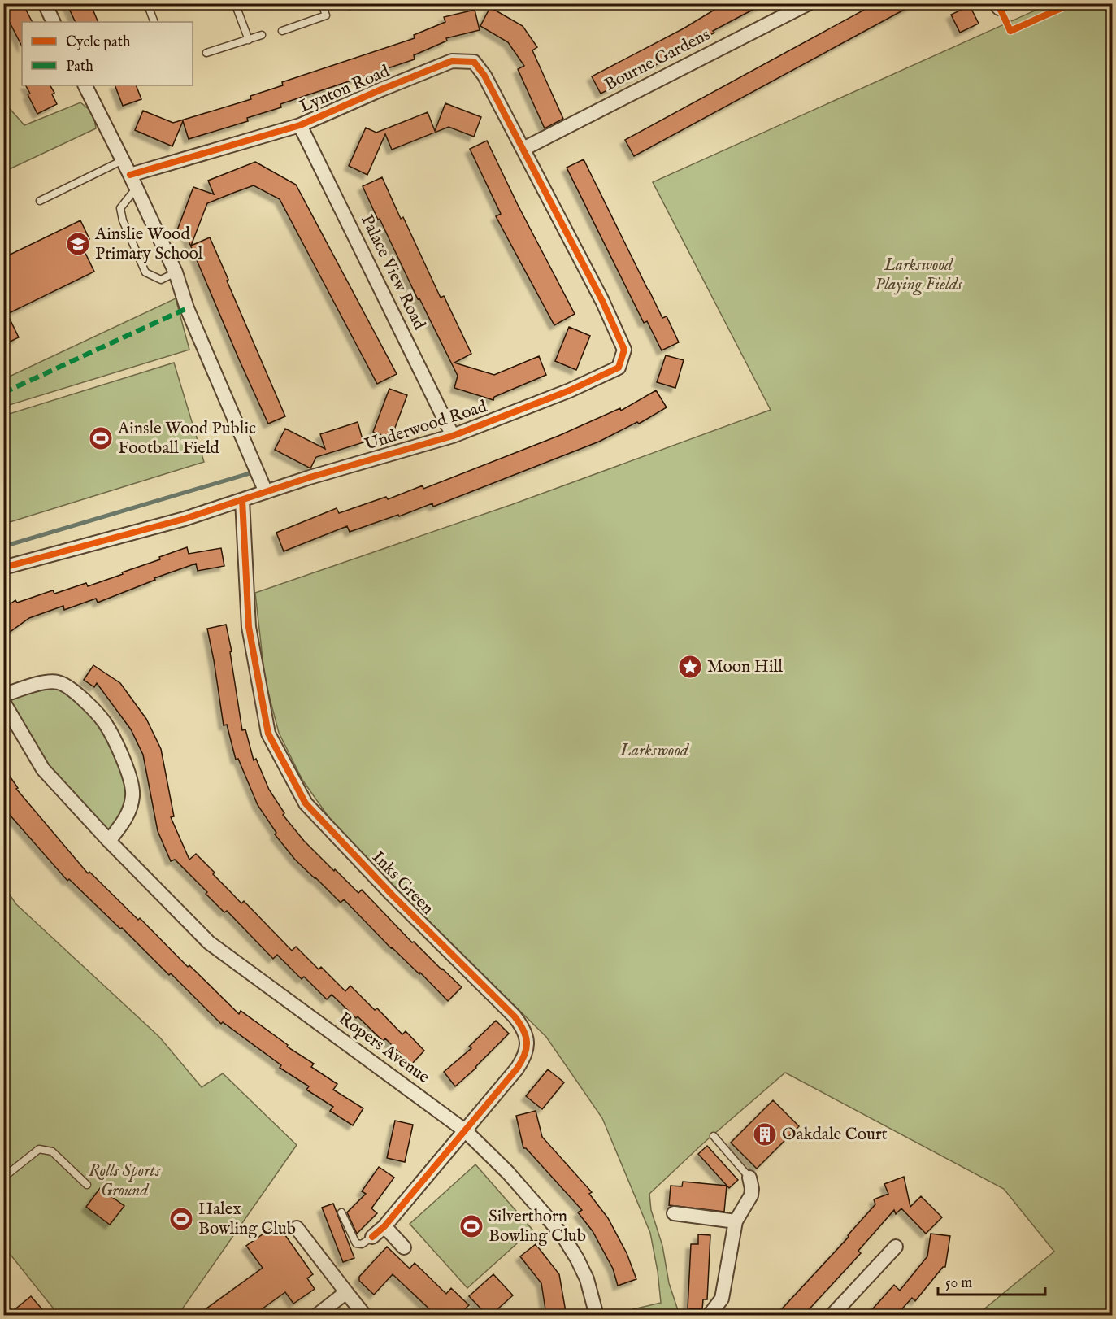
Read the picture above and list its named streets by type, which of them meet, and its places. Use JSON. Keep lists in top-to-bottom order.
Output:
{
  "streets": {
    "street": [
      "Bourne Gardens",
      "Lynton Road",
      "Palace View Road",
      "Underwood Road",
      "Inks Green",
      "Ropers Avenue"
    ]
  },
  "crossings": [
    ["Bourne Gardens", "Lynton Road"],
    ["Bourne Gardens", "Underwood Road"],
    ["Lynton Road", "Palace View Road"],
    ["Lynton Road", "Underwood Road"],
    ["Palace View Road", "Underwood Road"],
    ["Underwood Road", "Inks Green"],
    ["Inks Green", "Ropers Avenue"]
  ],
  "parks": ["Larkswood Playing Fields", "Larkswood", "Rolls Sports Ground"],
  "places": {
    "school or university": ["Ainslie Wood Primary School"],
    "sports": ["Ainsle Wood Public Football Field", "Halex Bowling Club", "Silverthorn Bowling Club"],
    "place": ["Moon Hill"],
    "building": ["Oakdale Court"]
  },
  "legend": ["Cycle path", "Path"],
  "scale_bar": "50 m"
}
